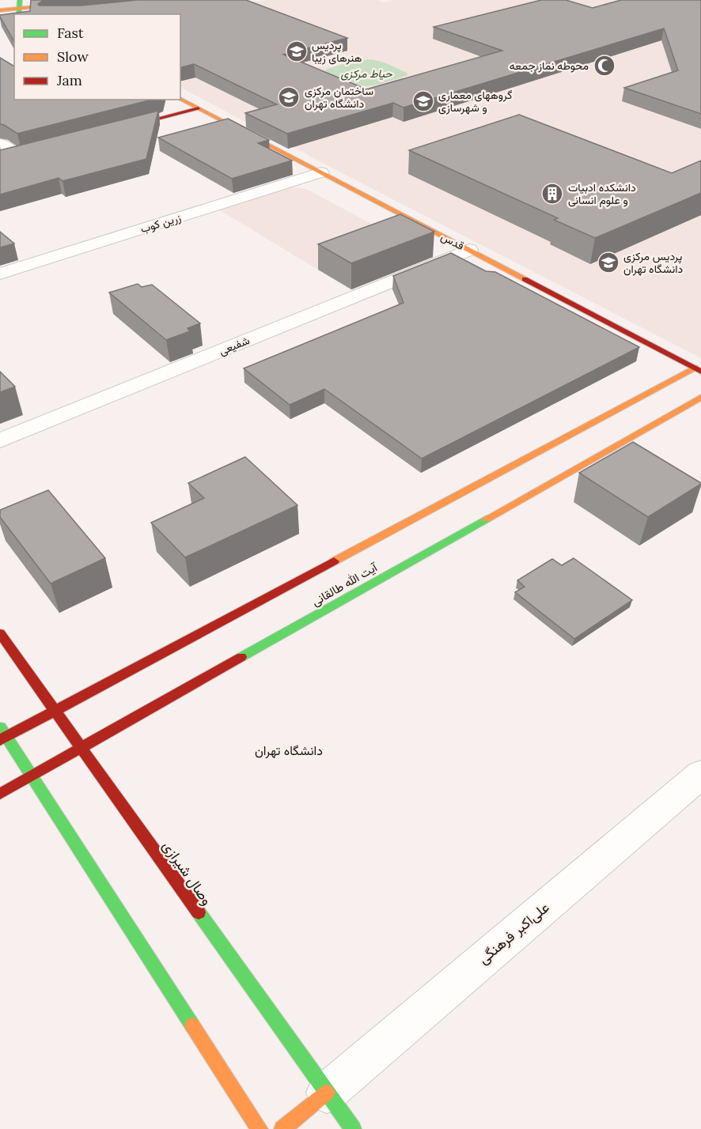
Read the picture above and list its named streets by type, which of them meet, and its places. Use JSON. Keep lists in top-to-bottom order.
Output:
{
  "streets": {
    "main road": ["قدس", "آیت الله طالقانی", "وصال شیرازی"],
    "street": ["زرین کوب", "شفیعی", "علی‌اکبر فرهنگی"]
  },
  "crossings": [
    ["زرین کوب", "قدس"],
    ["قدس", "شفیعی"],
    ["قدس", "آیت الله طالقانی"],
    ["آیت الله طالقانی", "وصال شیرازی"],
    ["وصال شیرازی", "علی‌اکبر فرهنگی"]
  ],
  "districts": ["دانشگاه تهران"],
  "parks": ["حیاط مرکزی"],
  "places": {
    "school or university": [
      "پردیس هنرهای زیبا",
      "ساختمان مرکزی دانشگاه تهران",
      "گروههای معماری و شهرسازی",
      "پردیس مرکزی دانشگاه‌ تهران"
    ],
    "mosque": ["محوطه نماز جمعه"],
    "building": ["دانشکده ادبیات و علوم انسانی"]
  },
  "legend": ["Fast", "Slow", "Jam"]
}
